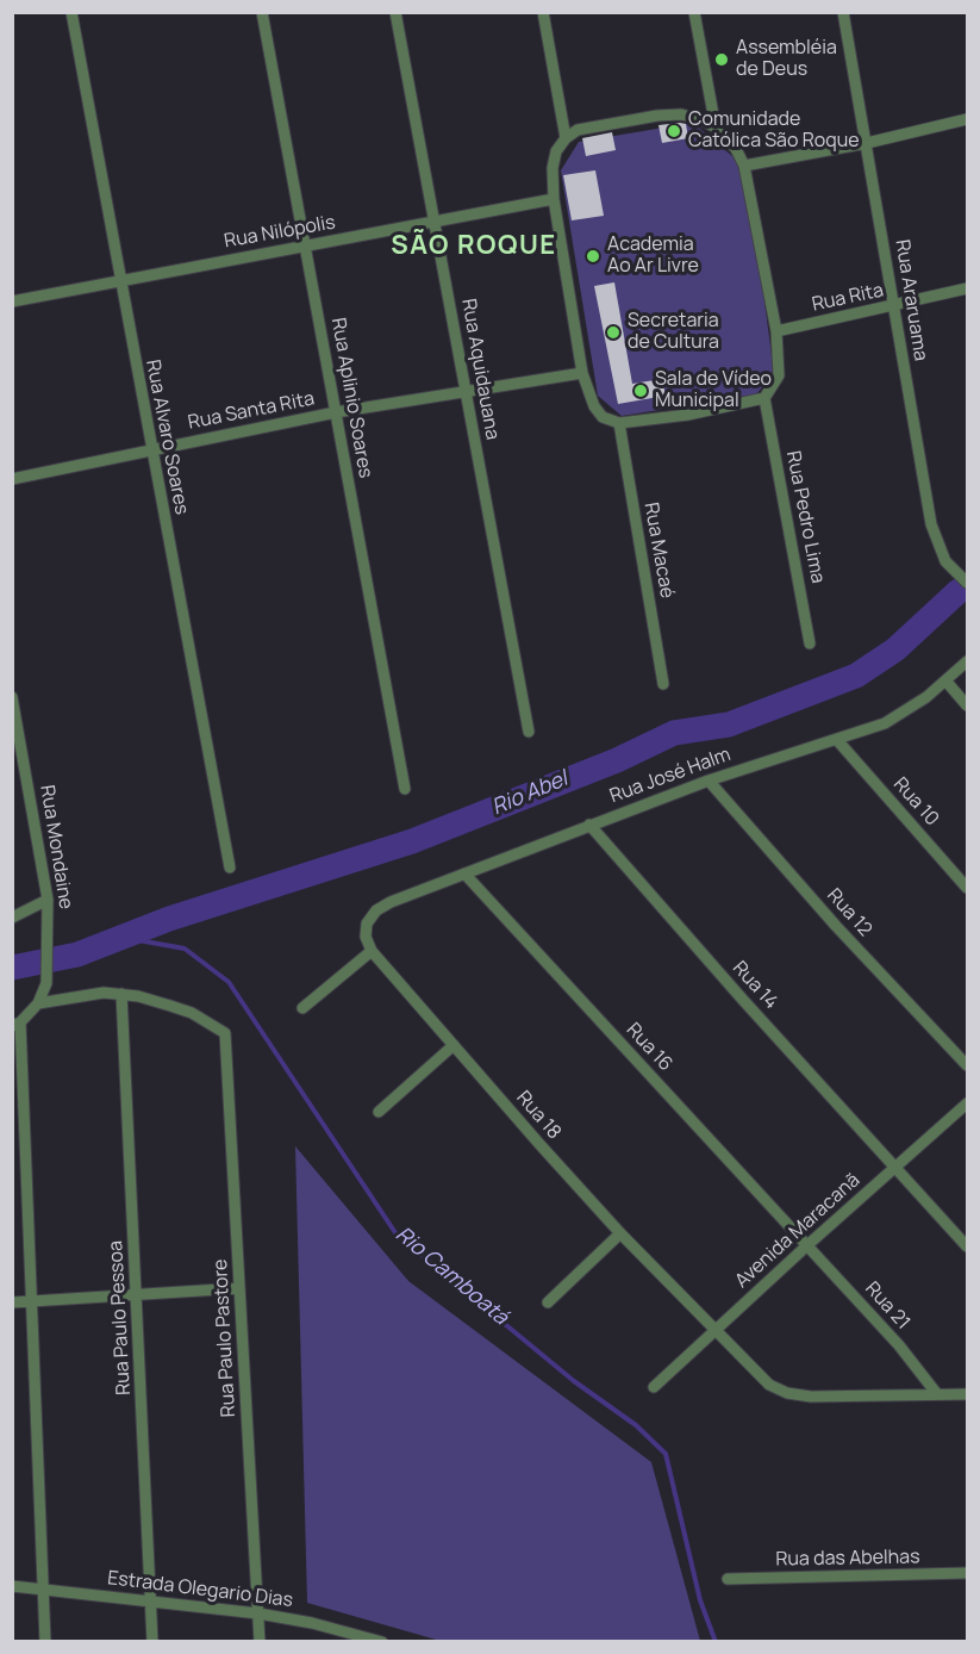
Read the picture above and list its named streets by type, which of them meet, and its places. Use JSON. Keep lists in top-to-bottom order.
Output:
{
  "streets": {
    "street": [
      "Rua Nilópolis",
      "Rua Rita",
      "Rua Araruama",
      "Rua Aquidauana",
      "Rua Aplinio Soares",
      "Rua Santa Rita",
      "Rua Alvaro Soares",
      "Rua Pedro Lima",
      "Rua Macaé",
      "Rua José Halm",
      "Rua 10",
      "Rua Mondaine",
      "Rua 12",
      "Rua 14",
      "Rua 16",
      "Rua 18",
      "Avenida Maracanã",
      "Rua 21",
      "Rua Paulo Pessoa",
      "Rua Paulo Pastore",
      "Rua das Abelhas",
      "Estrada Olegario Dias"
    ]
  },
  "crossings": [
    ["Rua Nilópolis", "Rua Aquidauana"],
    ["Rua Nilópolis", "Rua Aplinio Soares"],
    ["Rua Nilópolis", "Rua Alvaro Soares"],
    ["Rua Rita", "Rua Araruama"],
    ["Rua Aquidauana", "Rua Santa Rita"],
    ["Rua Aplinio Soares", "Rua Santa Rita"],
    ["Rua Santa Rita", "Rua Alvaro Soares"],
    ["Rua José Halm", "Rua 10"],
    ["Rua José Halm", "Rua 12"],
    ["Rua José Halm", "Rua 14"],
    ["Rua José Halm", "Rua 16"],
    ["Rua José Halm", "Rua 18"],
    ["Rua 14", "Avenida Maracanã"],
    ["Rua 16", "Avenida Maracanã"],
    ["Rua 16", "Rua 21"],
    ["Rua 18", "Avenida Maracanã"],
    ["Rua 18", "Rua 21"],
    ["Avenida Maracanã", "Rua 21"],
    ["Rua Paulo Pessoa", "Rua Paulo Pastore"],
    ["Rua Paulo Pessoa", "Estrada Olegario Dias"],
    ["Rua Paulo Pastore", "Estrada Olegario Dias"]
  ],
  "districts": ["SÃO ROQUE"],
  "water": ["Rio Abel", "Rio Camboatá"],
  "places": [
    "Assembléia de Deus",
    "Comunidade Católica São Roque",
    "Academia Ao Ar Livre",
    "Secretaria de Cultura",
    "Sala de Vídeo Municipal"
  ]
}
